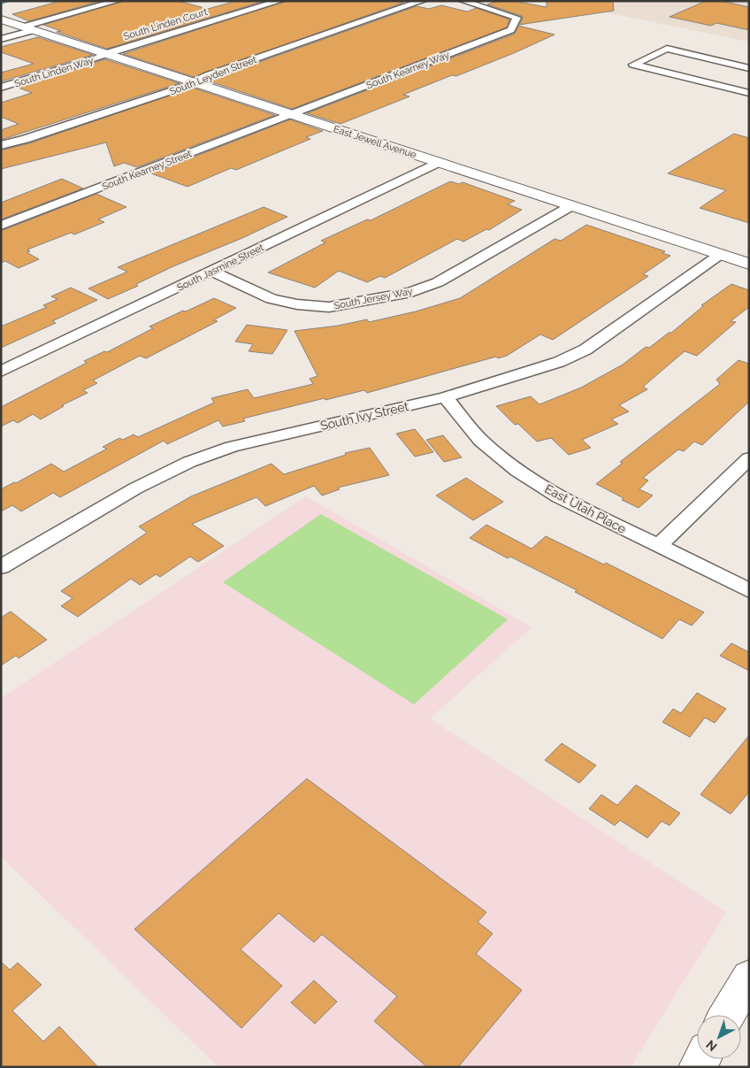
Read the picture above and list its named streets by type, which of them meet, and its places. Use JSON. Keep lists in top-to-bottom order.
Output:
{
  "streets": {
    "street": [
      "South Linden Court",
      "South Kearney Way",
      "South Linden Way",
      "South Leyden Street",
      "East Jewell Avenue",
      "South Kearney Street",
      "South Jasmine Street",
      "South Jersey Way",
      "South Ivy Street",
      "East Utah Place"
    ]
  },
  "crossings": [
    ["South Linden Court", "South Linden Way"],
    ["South Linden Court", "East Jewell Avenue"],
    ["South Kearney Way", "East Jewell Avenue"],
    ["South Kearney Way", "South Kearney Street"],
    ["South Linden Way", "East Jewell Avenue"],
    ["South Leyden Street", "East Jewell Avenue"],
    ["East Jewell Avenue", "South Kearney Street"],
    ["East Jewell Avenue", "South Jasmine Street"],
    ["East Jewell Avenue", "South Jersey Way"],
    ["East Jewell Avenue", "South Ivy Street"],
    ["South Jasmine Street", "South Jersey Way"],
    ["South Ivy Street", "East Utah Place"]
  ],
  "north": "bottom left"
}
